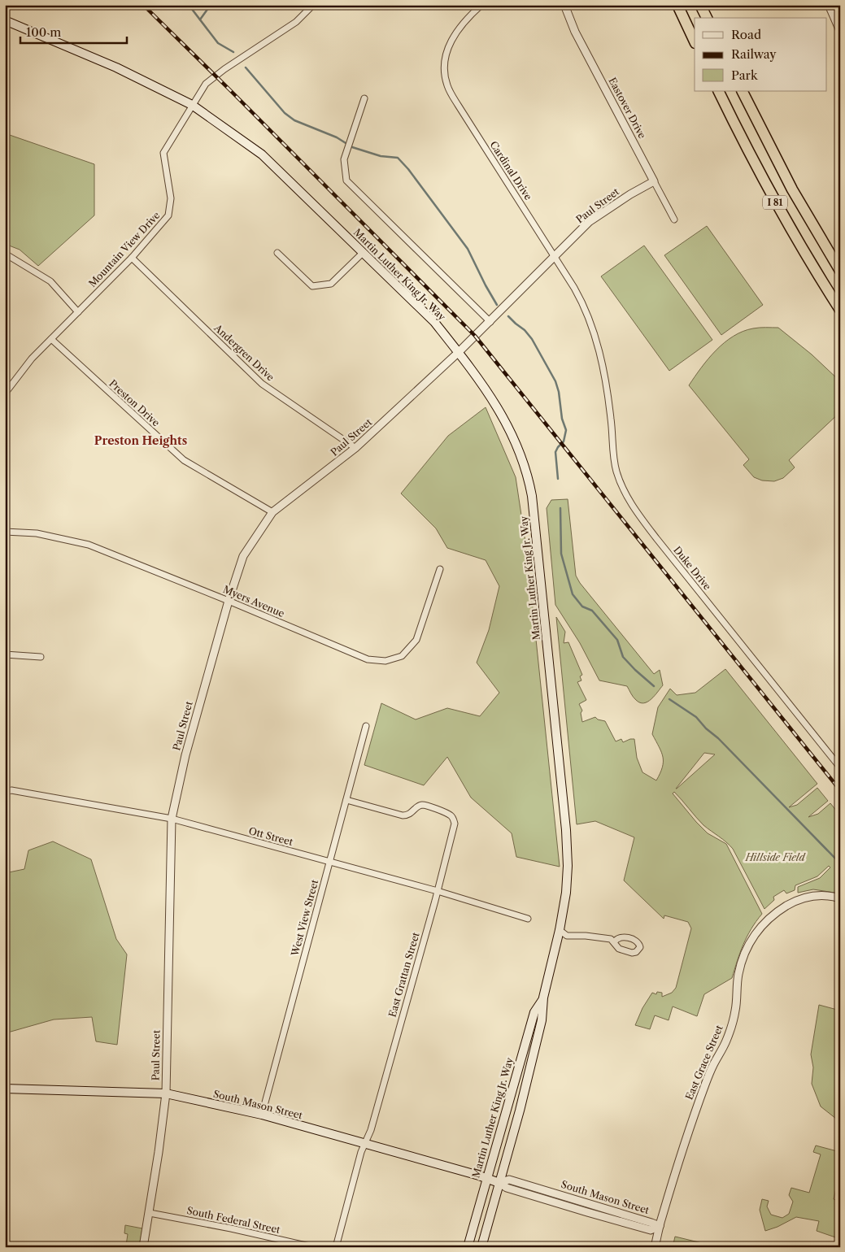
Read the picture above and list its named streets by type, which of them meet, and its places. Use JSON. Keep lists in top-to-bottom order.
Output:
{
  "streets": {
    "highway": ["I 81"],
    "main road": ["Martin Luther King Jr. Way", "South Mason Street"],
    "street": [
      "Eastover Drive",
      "Cardinal Drive",
      "Paul Street",
      "Mountain View Drive",
      "Andergren Drive",
      "Preston Drive",
      "Duke Drive",
      "Myers Avenue",
      "Ott Street",
      "West View Street",
      "East Grattan Street",
      "East Grace Street",
      "South Federal Street"
    ]
  },
  "crossings": [
    ["Eastover Drive", "Paul Street"],
    ["Cardinal Drive", "Paul Street"],
    ["Cardinal Drive", "Duke Drive"],
    ["Paul Street", "Martin Luther King Jr. Way"],
    ["Paul Street", "Andergren Drive"],
    ["Paul Street", "Preston Drive"],
    ["Paul Street", "Myers Avenue"],
    ["Paul Street", "Ott Street"],
    ["Paul Street", "South Mason Street"],
    ["Paul Street", "South Federal Street"],
    ["Mountain View Drive", "Martin Luther King Jr. Way"],
    ["Mountain View Drive", "Andergren Drive"],
    ["Mountain View Drive", "Preston Drive"],
    ["Martin Luther King Jr. Way", "South Mason Street"],
    ["Ott Street", "West View Street"],
    ["Ott Street", "East Grattan Street"],
    ["West View Street", "East Grattan Street"],
    ["West View Street", "South Mason Street"],
    ["East Grattan Street", "South Mason Street"],
    ["East Grace Street", "South Mason Street"]
  ],
  "districts": ["Preston Heights"],
  "parks": ["Hillside Field"],
  "legend": ["Road", "Railway", "Park"],
  "scale_bar": "100 m"
}
